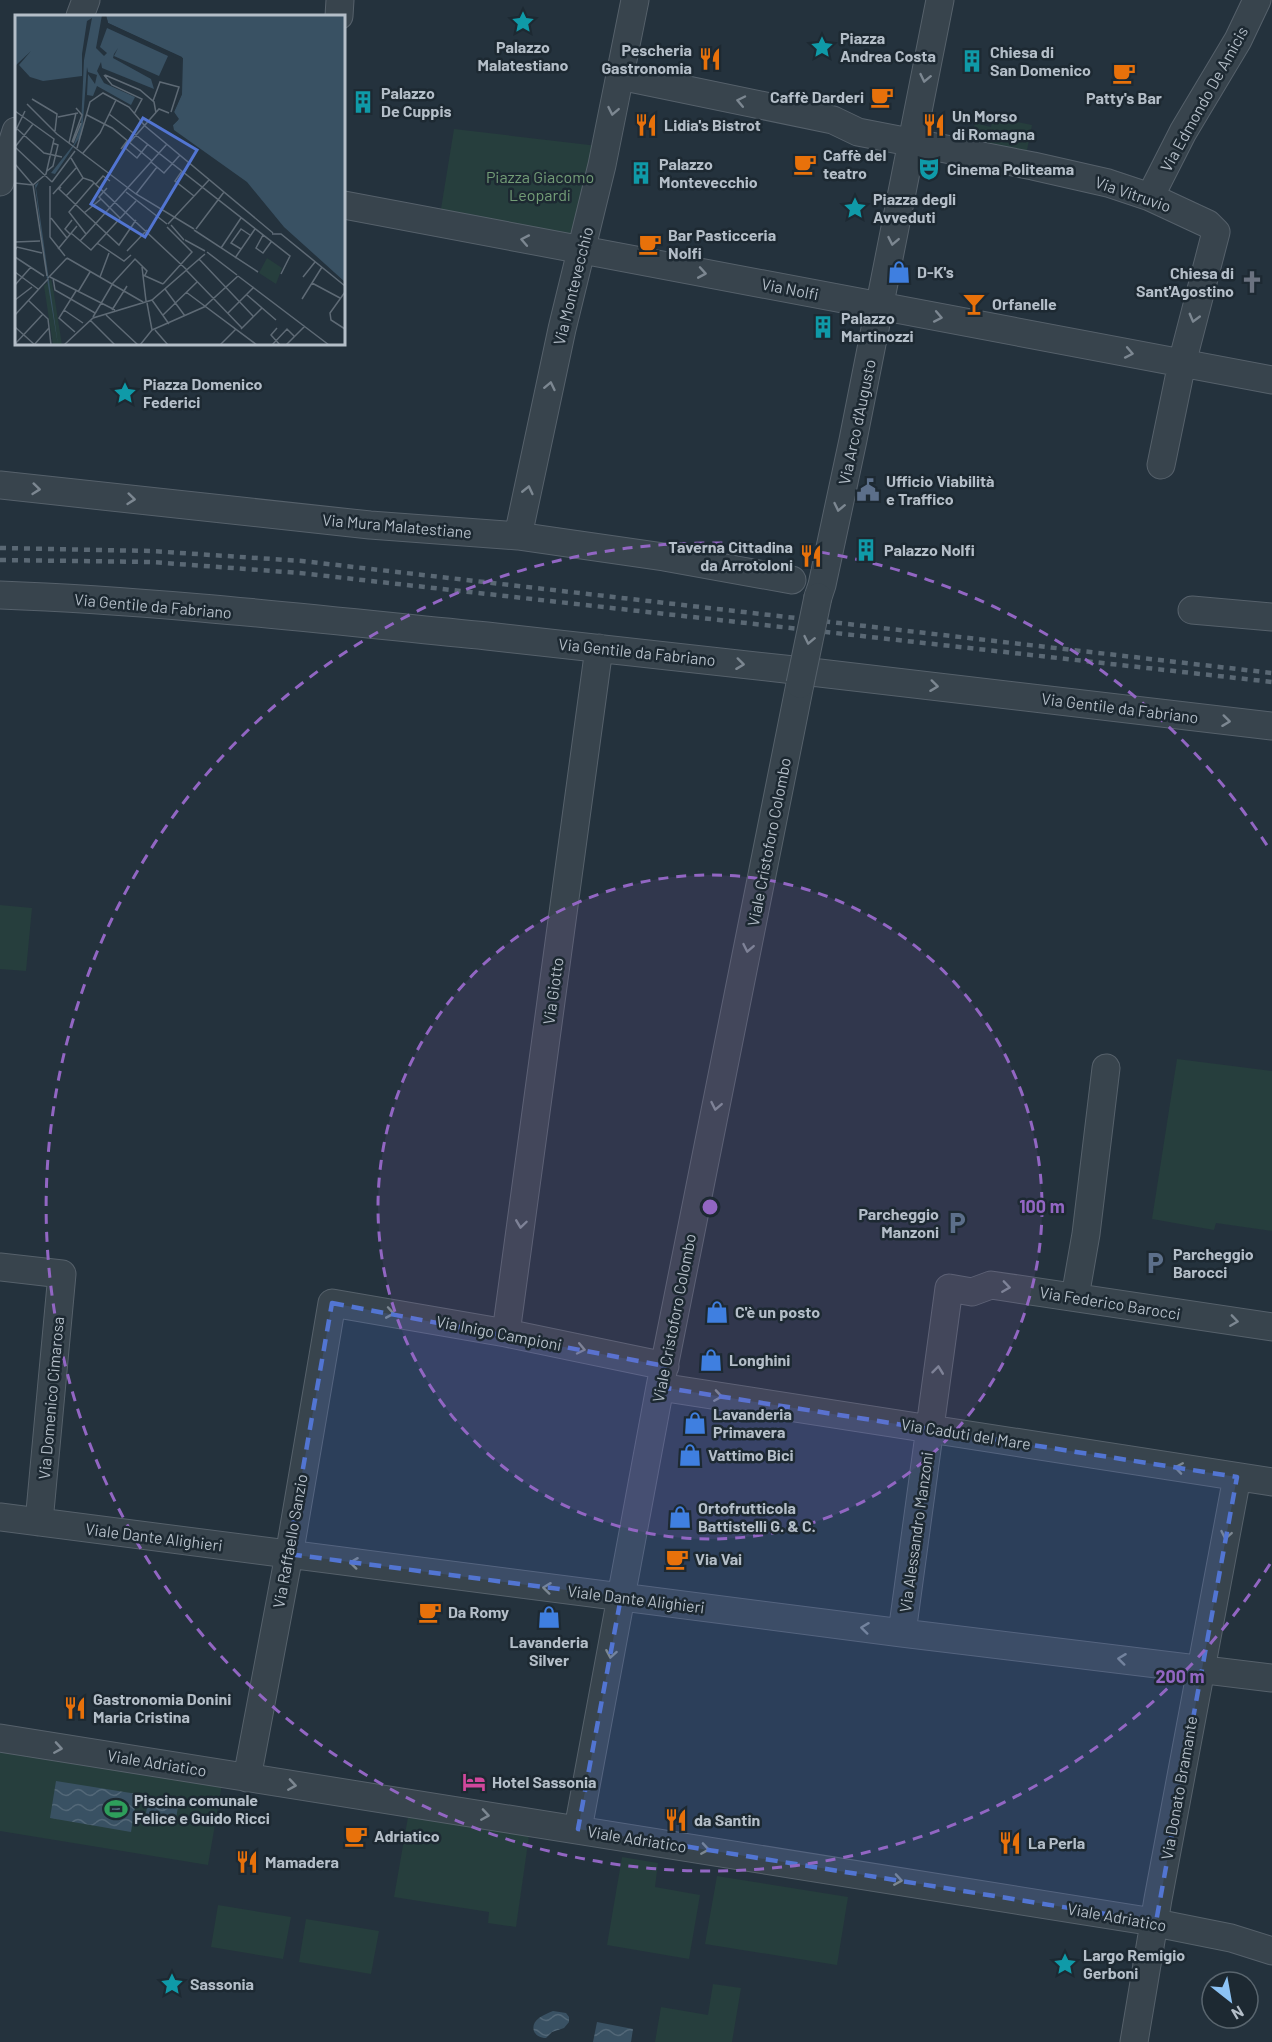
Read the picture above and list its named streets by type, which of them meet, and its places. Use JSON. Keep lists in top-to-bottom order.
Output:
{
  "streets": {
    "street": [
      "Via Edmondo De Amicis",
      "Via Vitruvio",
      "Via Montevecchio",
      "Via Nolfi",
      "Via Arco d'Augusto",
      "Via Mura Malatestiane",
      "Via Gentile da Fabriano",
      "Viale Cristoforo Colombo",
      "Via Giotto",
      "Via Federico Barocci",
      "Via Inigo Campioni",
      "Via Domenico Cimarosa",
      "Via Caduti del Mare",
      "Via Alessandro Manzoni",
      "Viale Dante Alighieri",
      "Via Raffaello Sanzio",
      "Viale Adriatico",
      "Via Donato Bramante"
    ]
  },
  "crossings": [
    ["Via Edmondo De Amicis", "Via Vitruvio"],
    ["Via Vitruvio", "Via Nolfi"],
    ["Via Vitruvio", "Via Arco d'Augusto"],
    ["Via Montevecchio", "Via Nolfi"],
    ["Via Montevecchio", "Via Mura Malatestiane"],
    ["Via Nolfi", "Via Arco d'Augusto"],
    ["Via Arco d'Augusto", "Viale Cristoforo Colombo"],
    ["Via Gentile da Fabriano", "Via Giotto"],
    ["Viale Cristoforo Colombo", "Via Inigo Campioni"],
    ["Viale Cristoforo Colombo", "Via Caduti del Mare"],
    ["Viale Cristoforo Colombo", "Viale Dante Alighieri"],
    ["Viale Cristoforo Colombo", "Viale Adriatico"],
    ["Via Giotto", "Via Inigo Campioni"],
    ["Via Federico Barocci", "Via Alessandro Manzoni"],
    ["Via Inigo Campioni", "Via Caduti del Mare"],
    ["Via Inigo Campioni", "Via Raffaello Sanzio"],
    ["Via Domenico Cimarosa", "Viale Dante Alighieri"],
    ["Via Caduti del Mare", "Via Alessandro Manzoni"],
    ["Via Caduti del Mare", "Via Donato Bramante"],
    ["Via Alessandro Manzoni", "Viale Dante Alighieri"],
    ["Viale Dante Alighieri", "Via Raffaello Sanzio"],
    ["Viale Dante Alighieri", "Via Donato Bramante"],
    ["Via Raffaello Sanzio", "Viale Adriatico"],
    ["Viale Adriatico", "Via Donato Bramante"]
  ],
  "one_way": [
    "Via Vitruvio",
    "Via Arco d'Augusto",
    "Via Mura Malatestiane",
    "Via Gentile da Fabriano",
    "Viale Cristoforo Colombo",
    "Via Giotto",
    "Via Federico Barocci",
    "Via Inigo Campioni",
    "Via Alessandro Manzoni",
    "Viale Dante Alighieri",
    "Viale Adriatico"
  ],
  "parks": ["Piazza Giacomo Leopardi"],
  "places": {
    "place": [
      "Palazzo Malatestiano",
      "Piazza Andrea Costa",
      "Piazza degli Avveduti",
      "Piazza Domenico Federici",
      "Largo Remigio Gerboni",
      "Sassonia"
    ],
    "restaurant": [
      "Pescheria Gastronomia",
      "Lidia's Bistrot",
      "Un Morso di Romagna",
      "Taverna Cittadina da Arrotoloni",
      "Gastronomia Donini Maria Cristina",
      "da Santin",
      "La Perla",
      "Mamadera"
    ],
    "building": [
      "Chiesa di San Domenico",
      "Palazzo De Cuppis",
      "Palazzo Montevecchio",
      "Palazzo Martinozzi",
      "Palazzo Nolfi"
    ],
    "cafe": [
      "Patty's Bar",
      "Caffè Darderi",
      "Caffè del teatro",
      "Bar Pasticceria Nolfi",
      "Via Vai",
      "Da Romy",
      "Adriatico"
    ],
    "theatre": ["Cinema Politeama"],
    "shop": [
      "D-K's",
      "C'è un posto",
      "Longhini",
      "Lavanderia Primavera",
      "Vattimo Bici",
      "Ortofrutticola Battistelli G. & C.",
      "Lavanderia Silver"
    ],
    "church": ["Chiesa di Sant'Agostino"],
    "bar": ["Orfanelle"],
    "public building": ["Ufficio Viabilità e Traffico"],
    "parking": ["Parcheggio Manzoni", "Parcheggio Barocci"],
    "hotel": ["Hotel Sassonia"],
    "sports": ["Piscina comunale Felice e Guido Ricci"]
  },
  "north": "bottom right",
  "rings": ["100 m", "200 m"]
}
